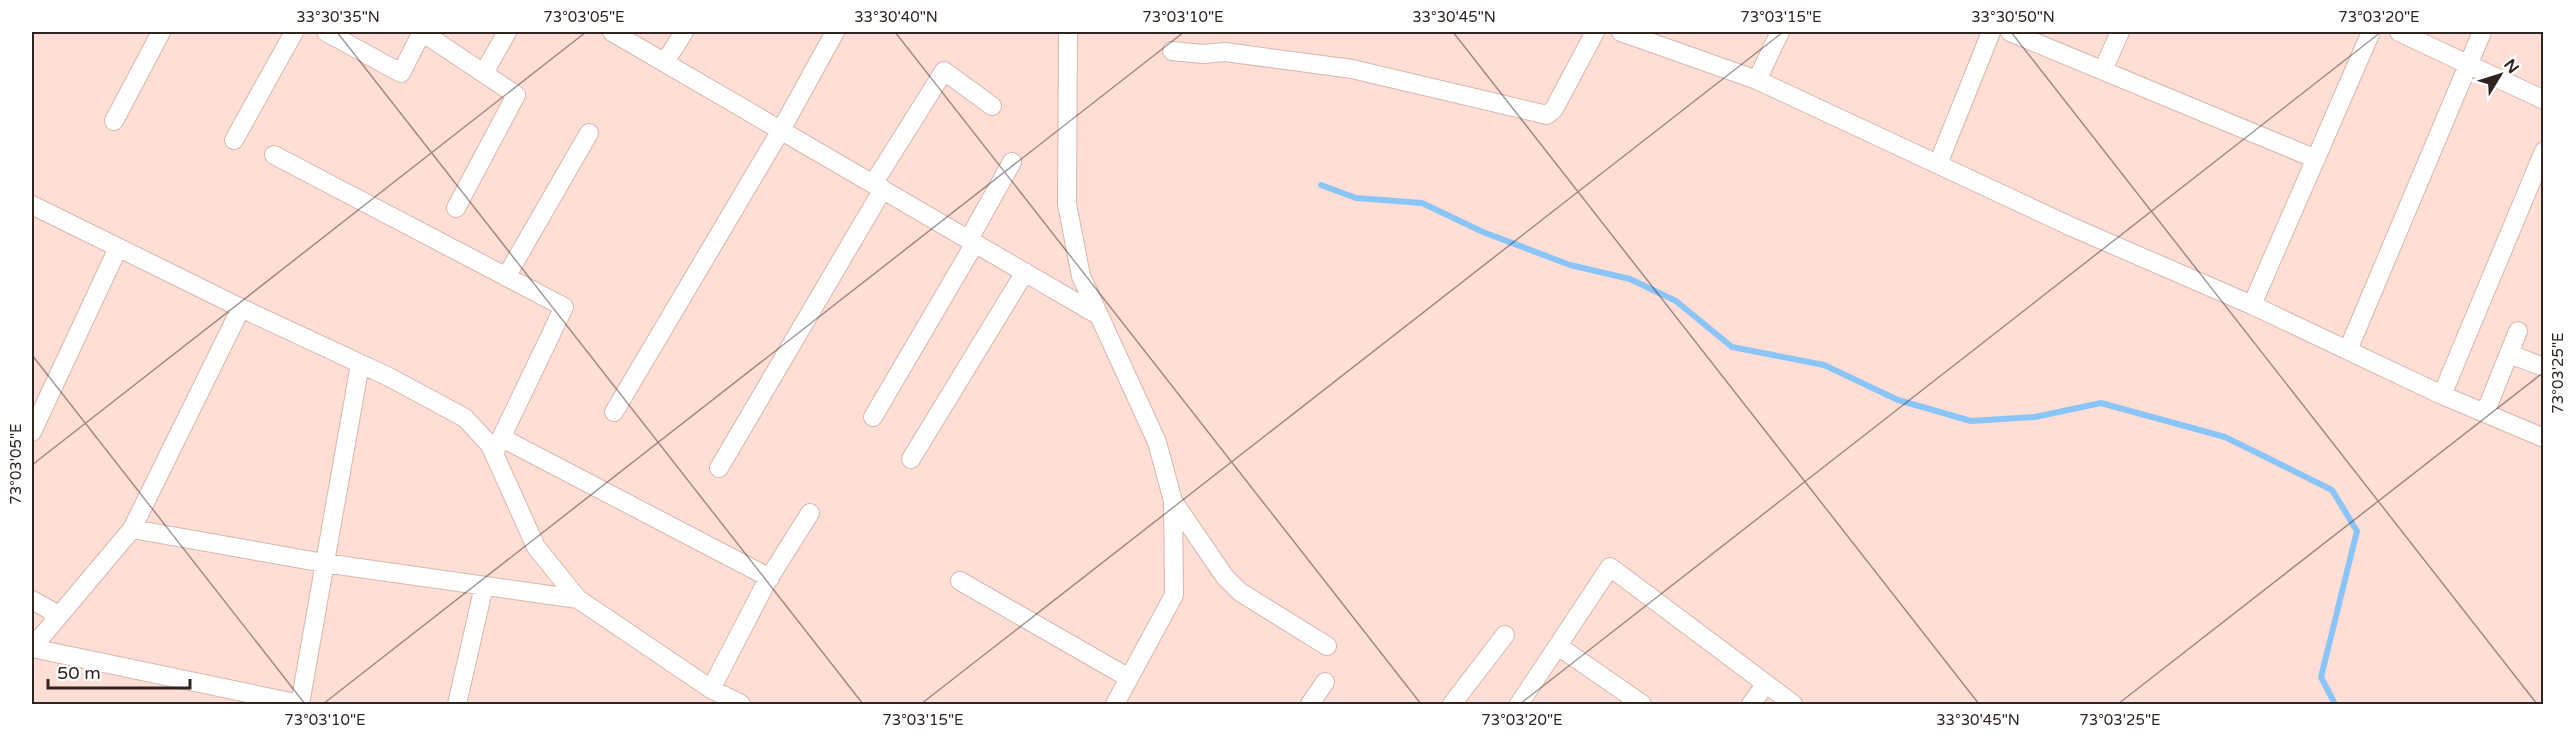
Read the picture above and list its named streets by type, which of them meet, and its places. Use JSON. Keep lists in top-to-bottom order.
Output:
{
  "scale_bar": "50 m",
  "north": "top right",
  "coordinates": [
    "33°30'35\"N",
    "73°03'05\"E",
    "33°30'40\"N",
    "73°03'10\"E",
    "33°30'45\"N",
    "73°03'15\"E",
    "33°30'50\"N",
    "73°03'20\"E",
    "73°03'25\"E"
  ]
}
